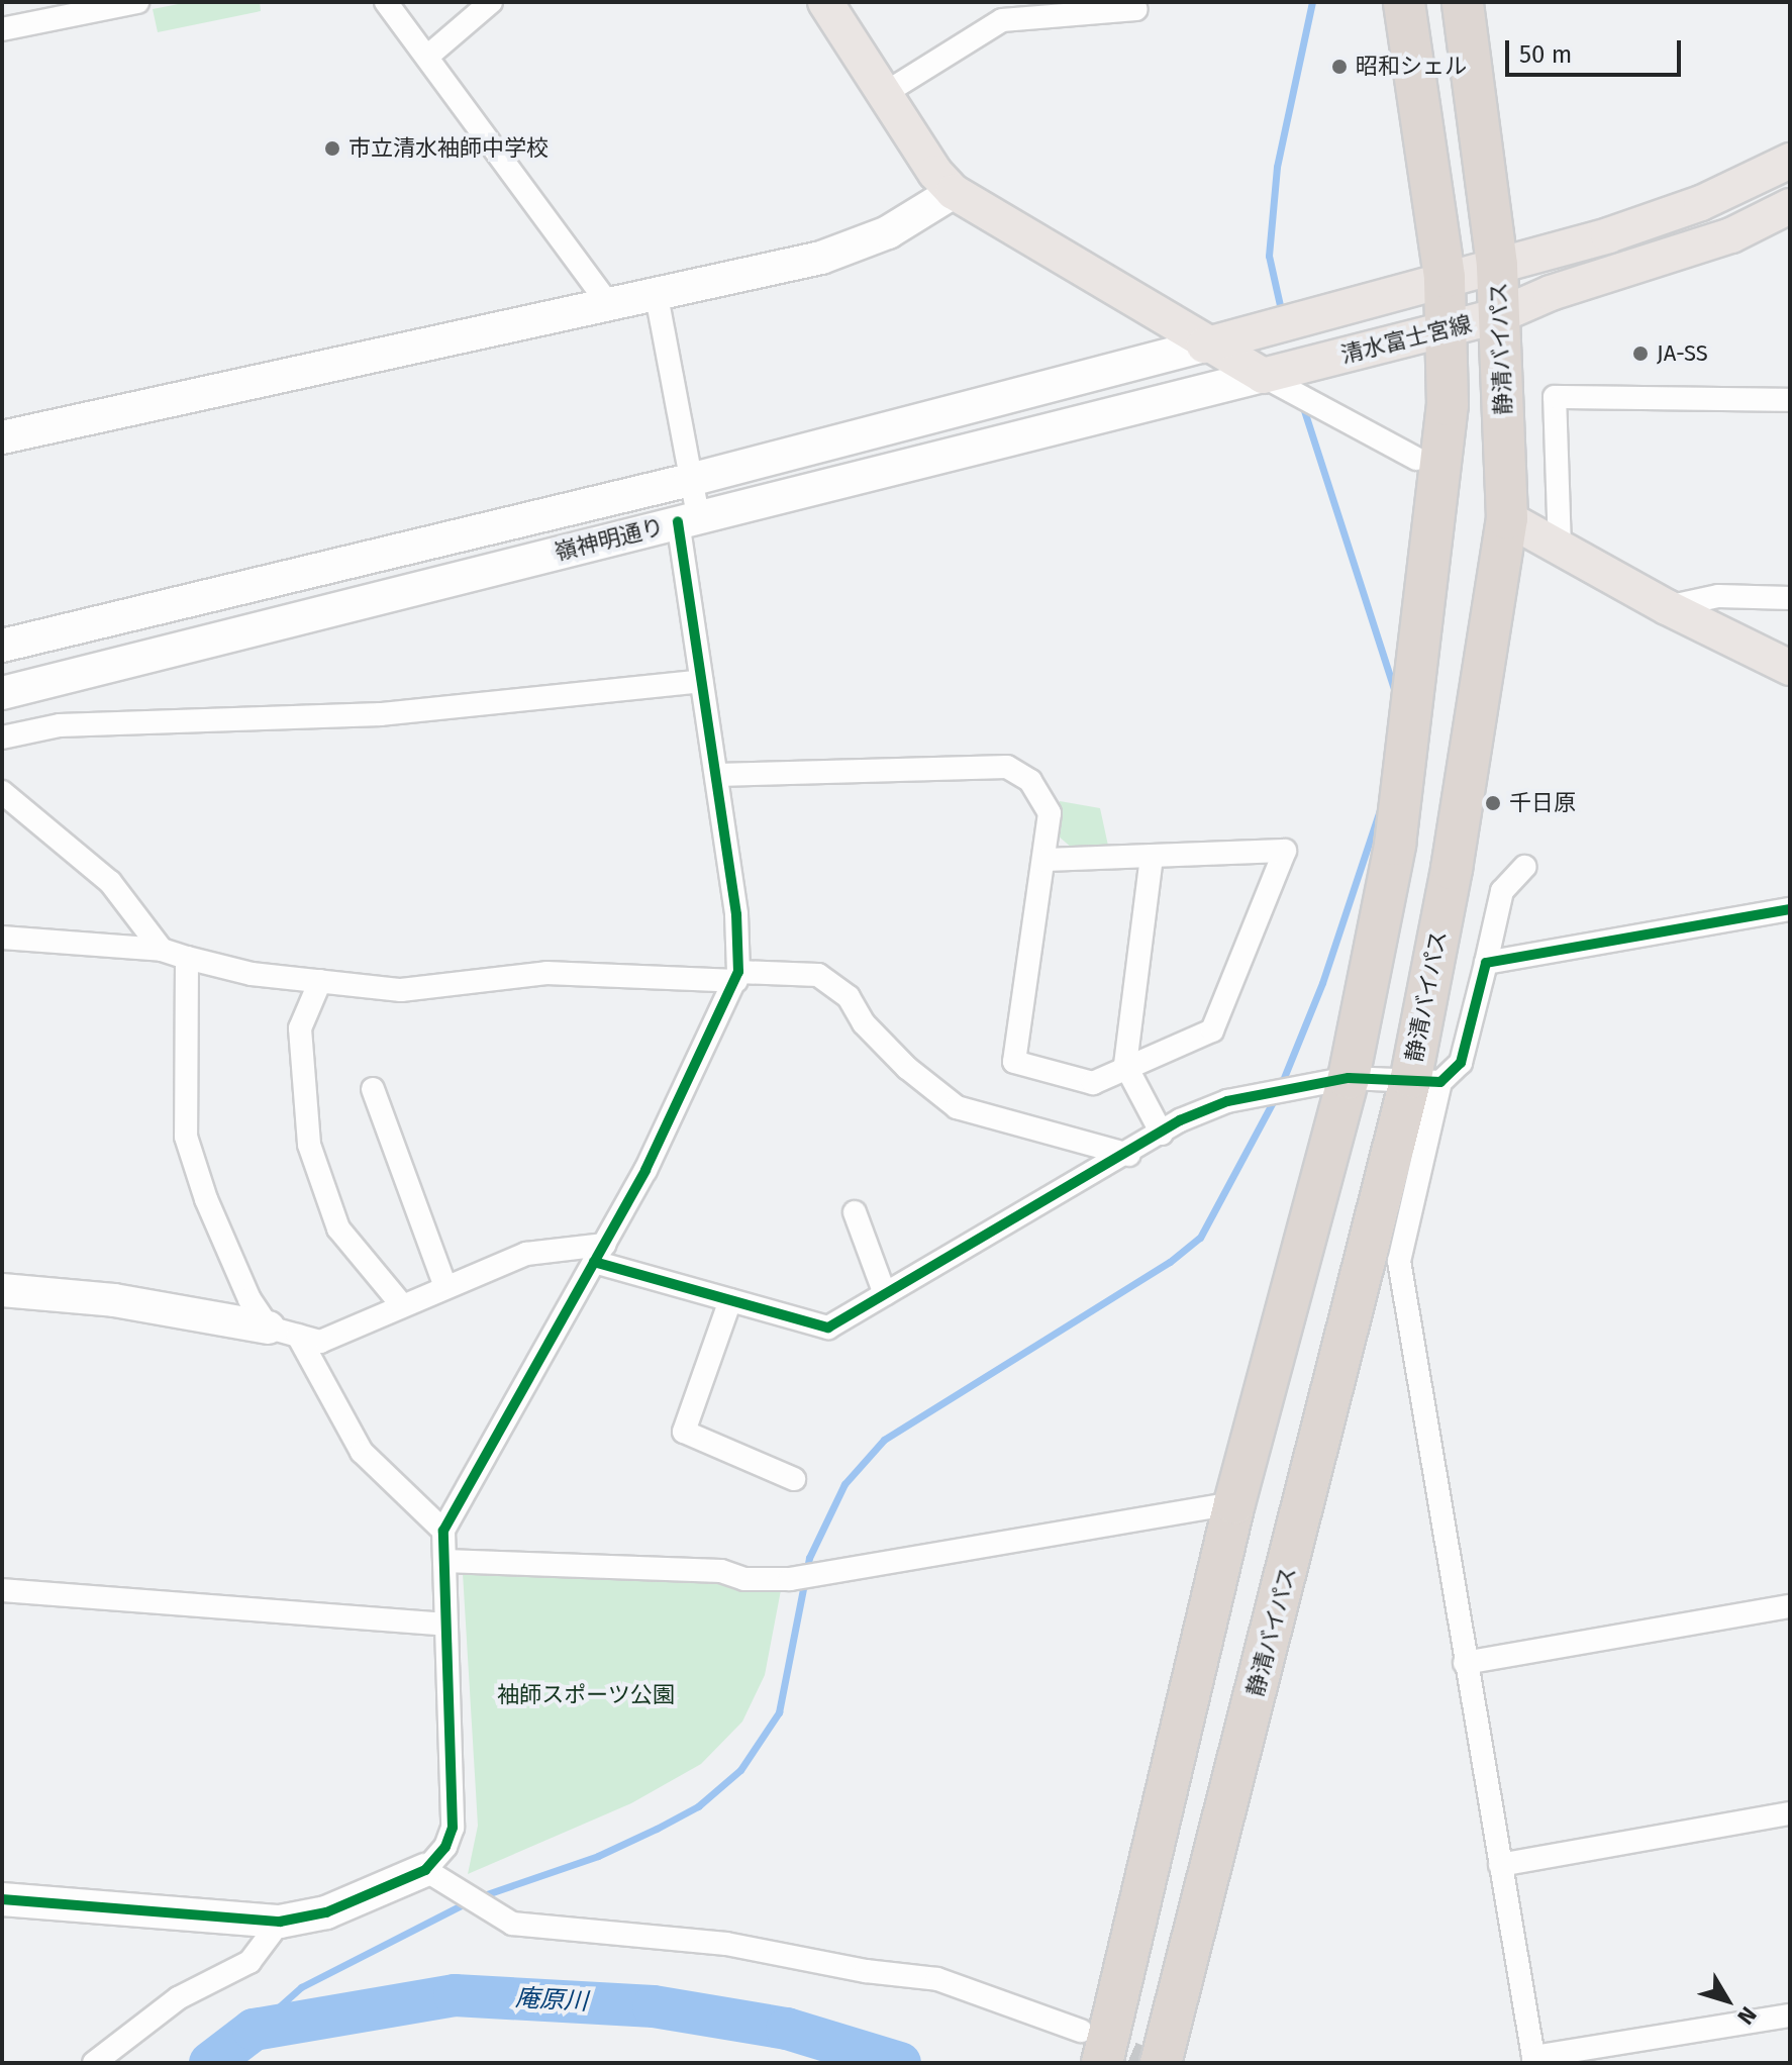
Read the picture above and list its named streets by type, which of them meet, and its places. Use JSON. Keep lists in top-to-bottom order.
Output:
{
  "streets": {
    "highway": ["静清バイパス"],
    "main road": ["清水富士宮線", "嶺神明通り"]
  },
  "crossings": [
    ["清水富士宮線", "静清バイパス"],
    ["清水富士宮線", "嶺神明通り"]
  ],
  "water": ["庵原川"],
  "parks": ["袖師スポーツ公園"],
  "places": [
    "昭和シェル",
    "市立清水袖師中学校",
    "JA-SS",
    "千日原"
  ],
  "scale_bar": "50 m",
  "north": "bottom right"
}
